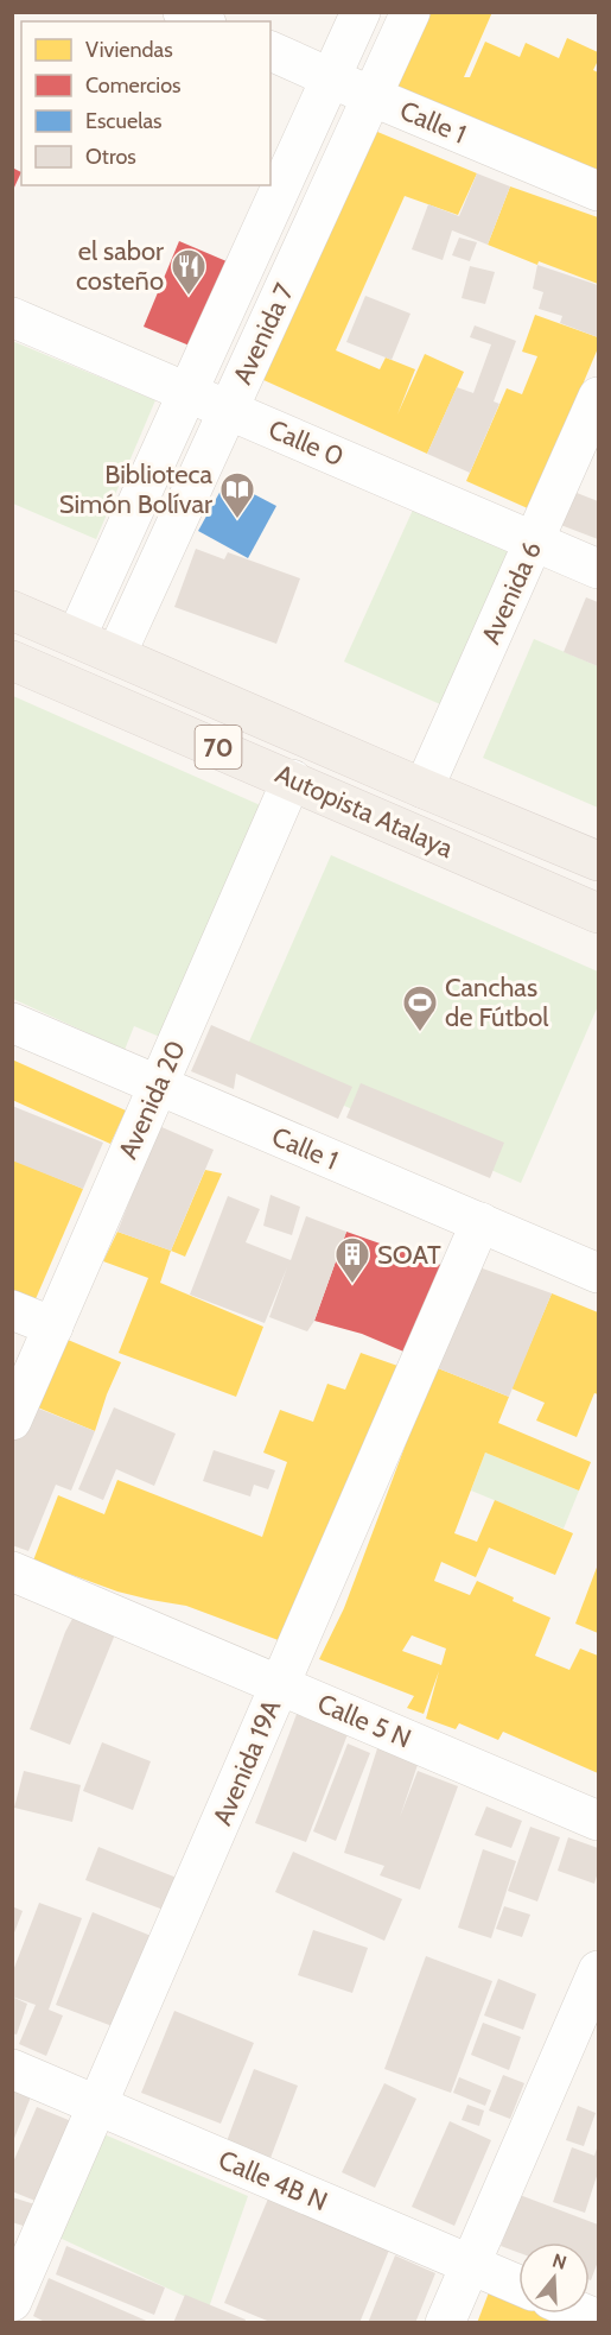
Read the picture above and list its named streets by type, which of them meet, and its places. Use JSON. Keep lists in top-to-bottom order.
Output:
{
  "streets": {
    "main road": ["70", "Autopista Atalaya"],
    "street": [
      "Calle 1",
      "Avenida 7",
      "Calle 0",
      "Avenida 6",
      "Avenida 20",
      "Calle 5 N",
      "Avenida 19A",
      "Calle 4B N"
    ]
  },
  "crossings": [
    ["Calle 1", "Avenida 7"],
    ["Calle 1", "Avenida 20"],
    ["Calle 1", "Avenida 19A"],
    ["Avenida 7", "Calle 0"],
    ["Avenida 7", "Autopista Atalaya"],
    ["Calle 0", "Avenida 6"],
    ["Avenida 6", "Autopista Atalaya"],
    ["Autopista Atalaya", "Avenida 20"],
    ["Calle 5 N", "Avenida 19A"],
    ["Avenida 19A", "Calle 4B N"]
  ],
  "places": {
    "restaurant": ["el sabor costeño"],
    "library": ["Biblioteca Simón Bolívar"],
    "sports": ["Canchas de Fútbol"],
    "building": ["SOAT"]
  },
  "legend": [
    "Viviendas",
    "Comercios",
    "Escuelas",
    "Otros"
  ],
  "north": "top"
}
